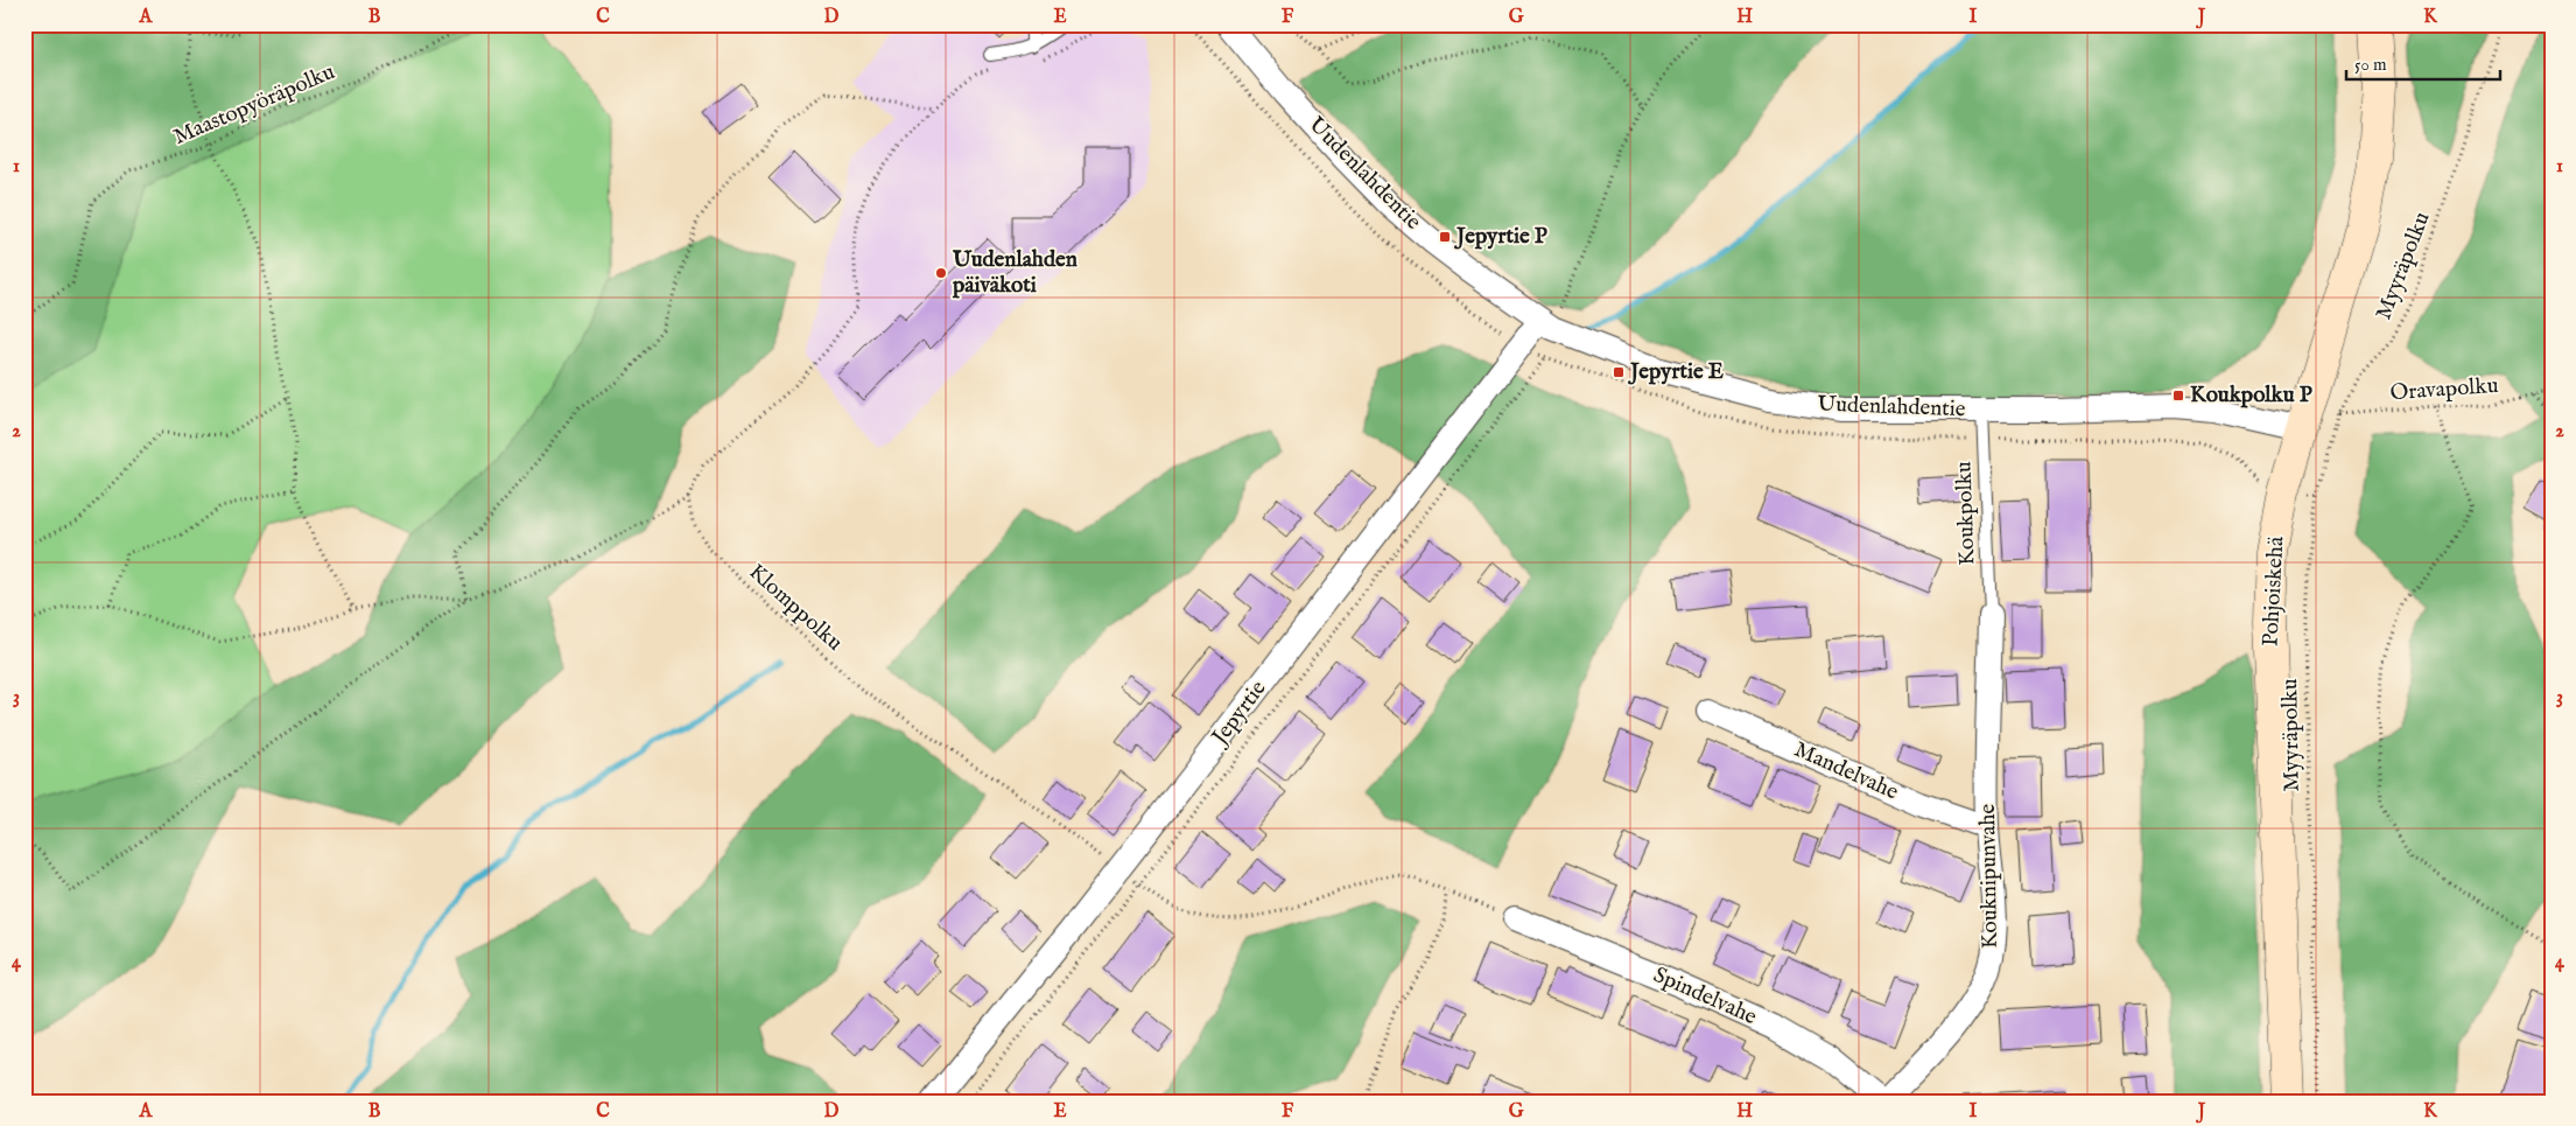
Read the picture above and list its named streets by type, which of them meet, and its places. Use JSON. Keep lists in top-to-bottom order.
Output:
{
  "streets": {
    "main road": ["Pohjoiskehä"],
    "street": [
      "Uudenlahdentie",
      "Jepyrtie",
      "Mandelvahe",
      "Kouknipunvahe",
      "Spindelvahe"
    ],
    "lane": ["Koukpolku"],
    "path": [
      "Maastopyöräpolku",
      "Myyräpolku",
      "Oravapolku",
      "Klomppolku"
    ]
  },
  "crossings": [
    ["Uudenlahdentie", "Koukpolku"],
    ["Uudenlahdentie", "Pohjoiskehä"],
    ["Uudenlahdentie", "Jepyrtie"],
    ["Myyräpolku", "Oravapolku"],
    ["Koukpolku", "Kouknipunvahe"],
    ["Klomppolku", "Jepyrtie"],
    ["Klomppolku", "Spindelvahe"],
    ["Mandelvahe", "Kouknipunvahe"]
  ],
  "places": {
    "transit": ["Jepyrtie P", "Jepyrtie E", "Koukpolku P"],
    "other": ["Uudenlahden päiväkoti"]
  },
  "scale_bar": "50 m",
  "grid": {
    "columns": [
      "A",
      "B",
      "C",
      "D",
      "E",
      "F",
      "G",
      "H",
      "I",
      "J",
      "K"
    ],
    "rows": [
      "1",
      "2",
      "3",
      "4"
    ]
  }
}
